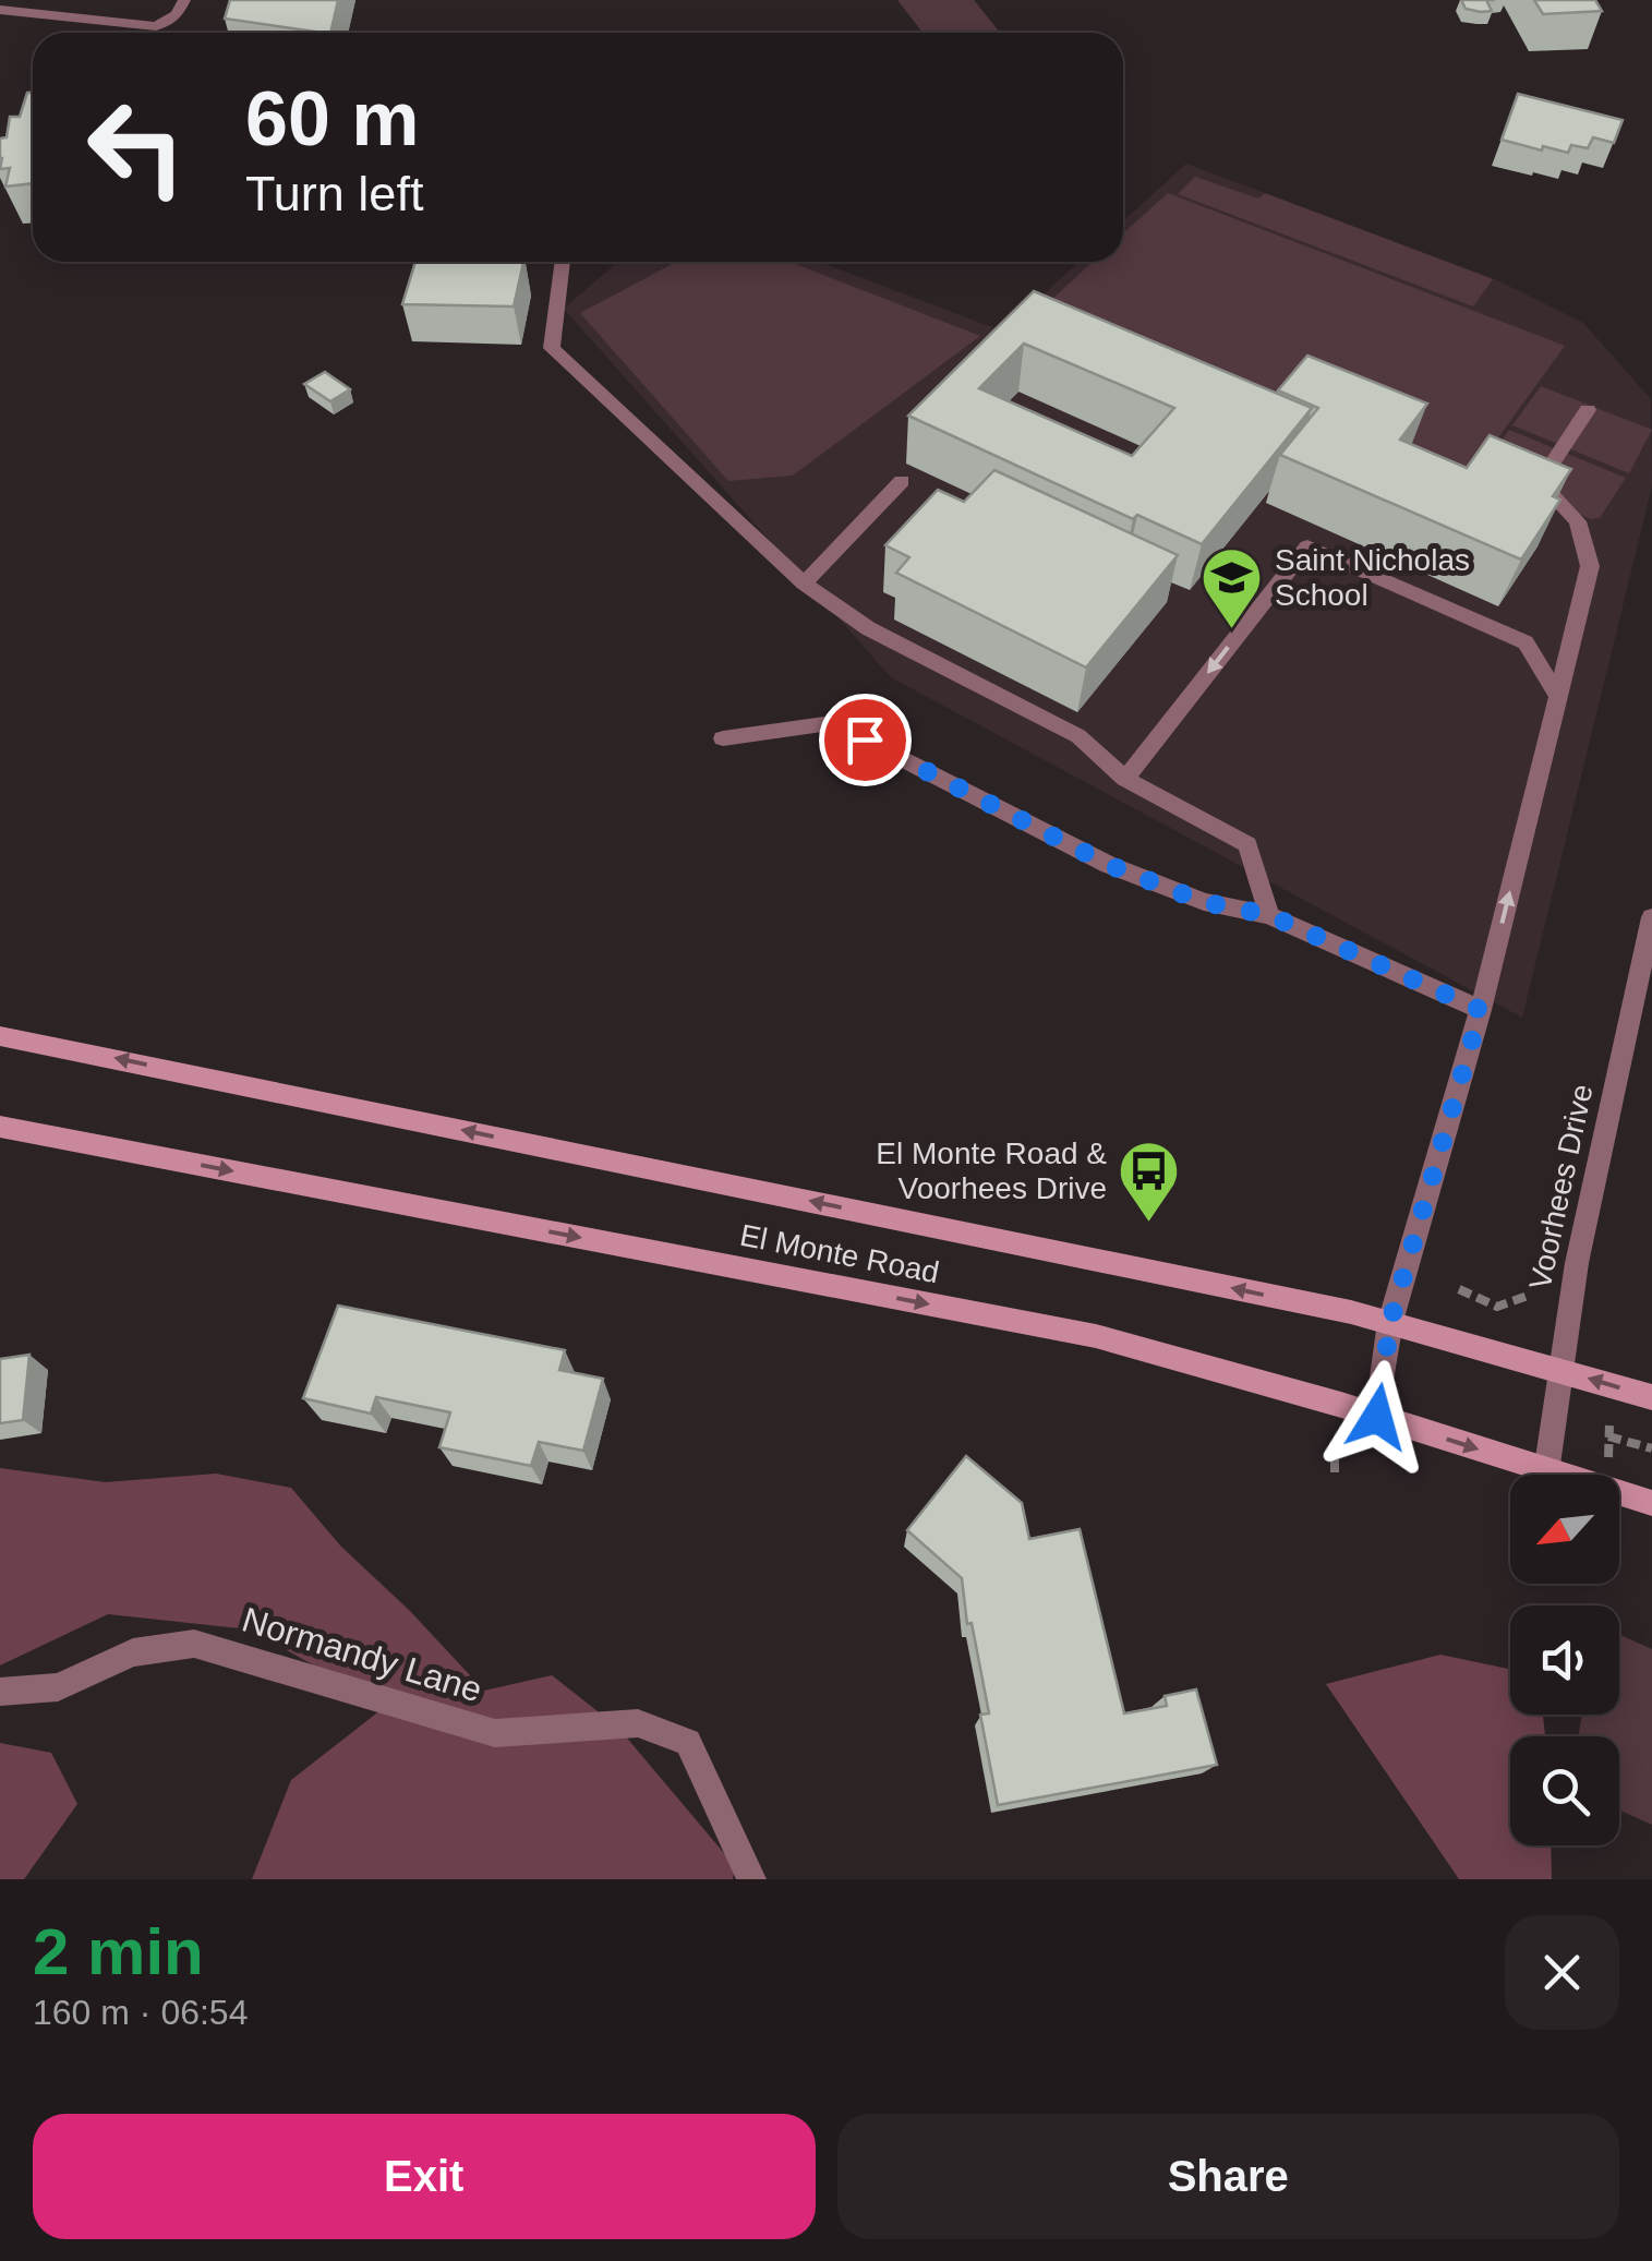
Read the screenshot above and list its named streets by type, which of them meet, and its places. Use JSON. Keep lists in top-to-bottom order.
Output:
{
  "streets": {
    "main road": ["El Monte Road"],
    "street": ["Voorhees Drive", "Normandy Lane"]
  },
  "crossings": [
    ["Voorhees Drive", "El Monte Road"]
  ],
  "places": {
    "school or university": ["Saint Nicholas School"],
    "bus stop": ["El Monte Road & Voorhees Drive"]
  },
  "north": "bottom left",
  "page": {
    "turn": ["60 m", "Turn left"],
    "heading": ["2 min", "160 m · 06:54"],
    "buttons": ["Exit", "Share"]
  }
}
